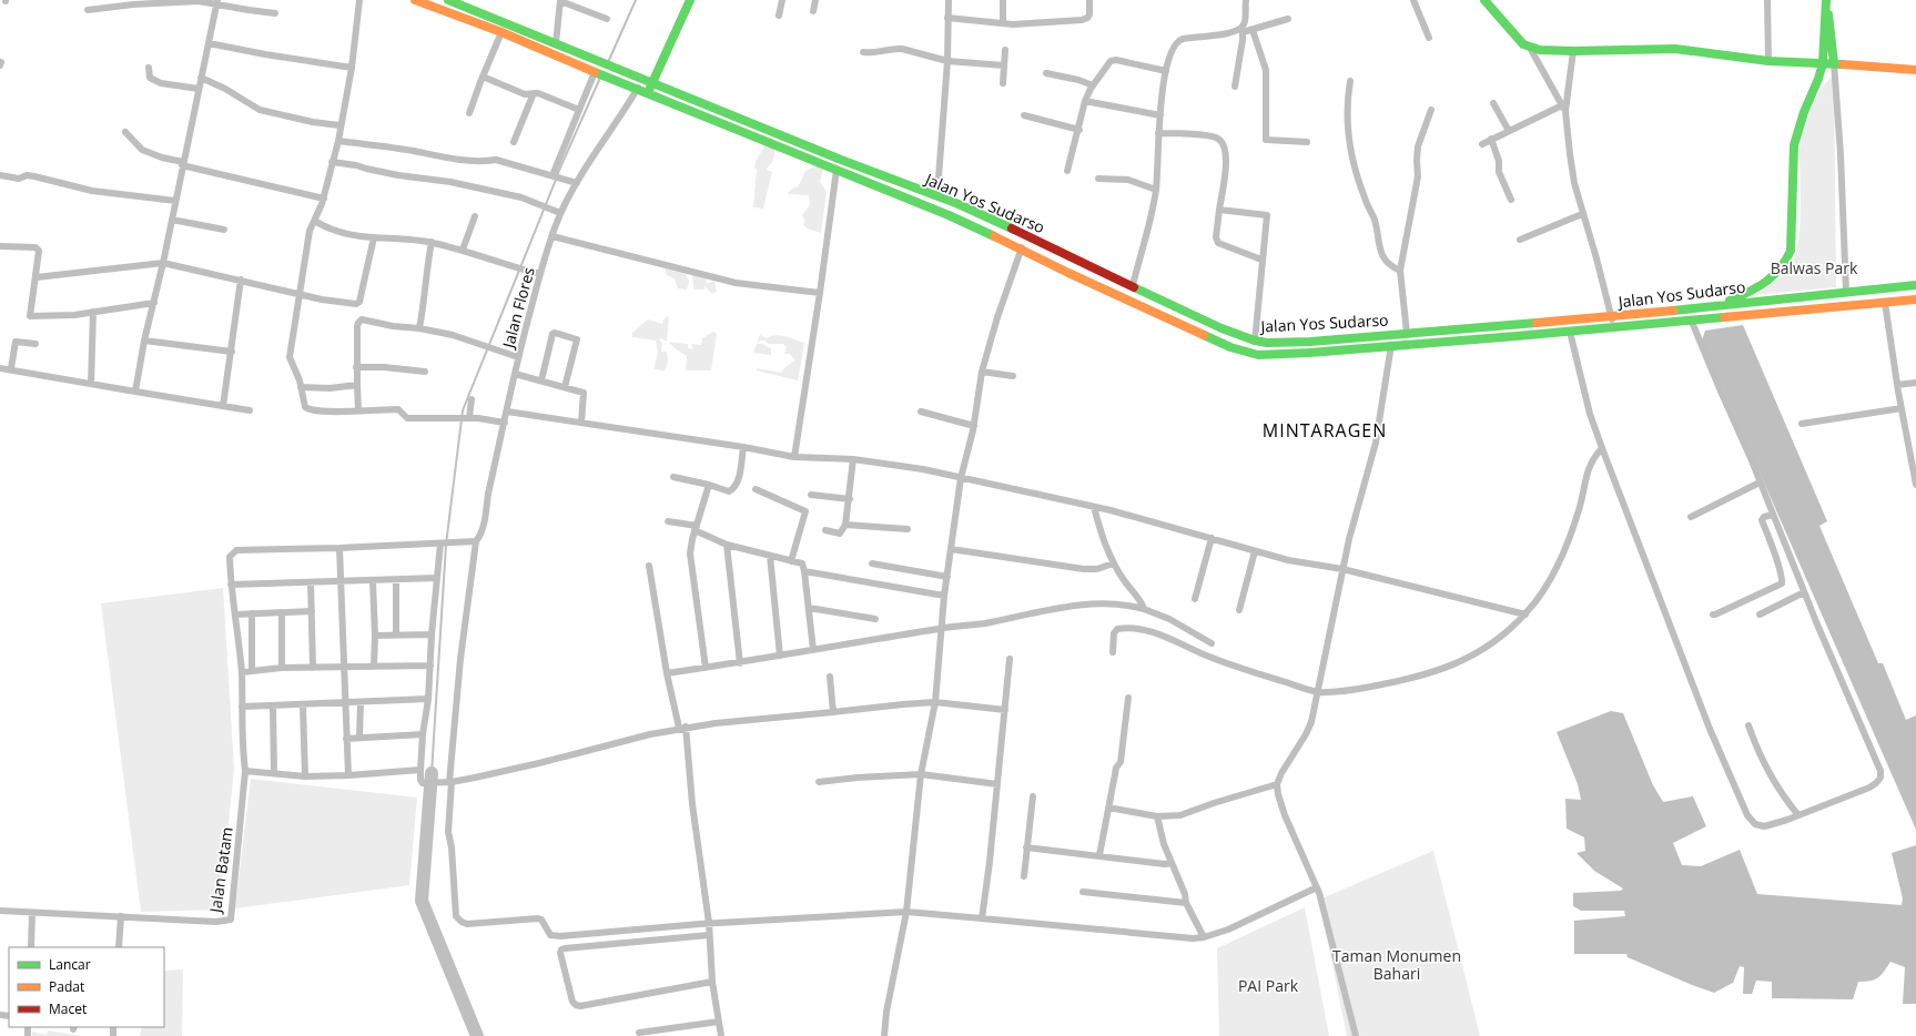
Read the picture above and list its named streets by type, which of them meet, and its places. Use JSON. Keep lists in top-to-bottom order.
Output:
{
  "streets": {
    "main road": ["Jalan Yos Sudarso"],
    "street": ["Jalan Flores", "Jalan Batam"]
  },
  "crossings": [
    ["Jalan Yos Sudarso", "Jalan Flores"]
  ],
  "districts": ["MINTARAGEN"],
  "parks": ["Balwas Park", "Taman Monumen Bahari", "PAI Park"],
  "legend": ["Lancar", "Padat", "Macet"]
}
